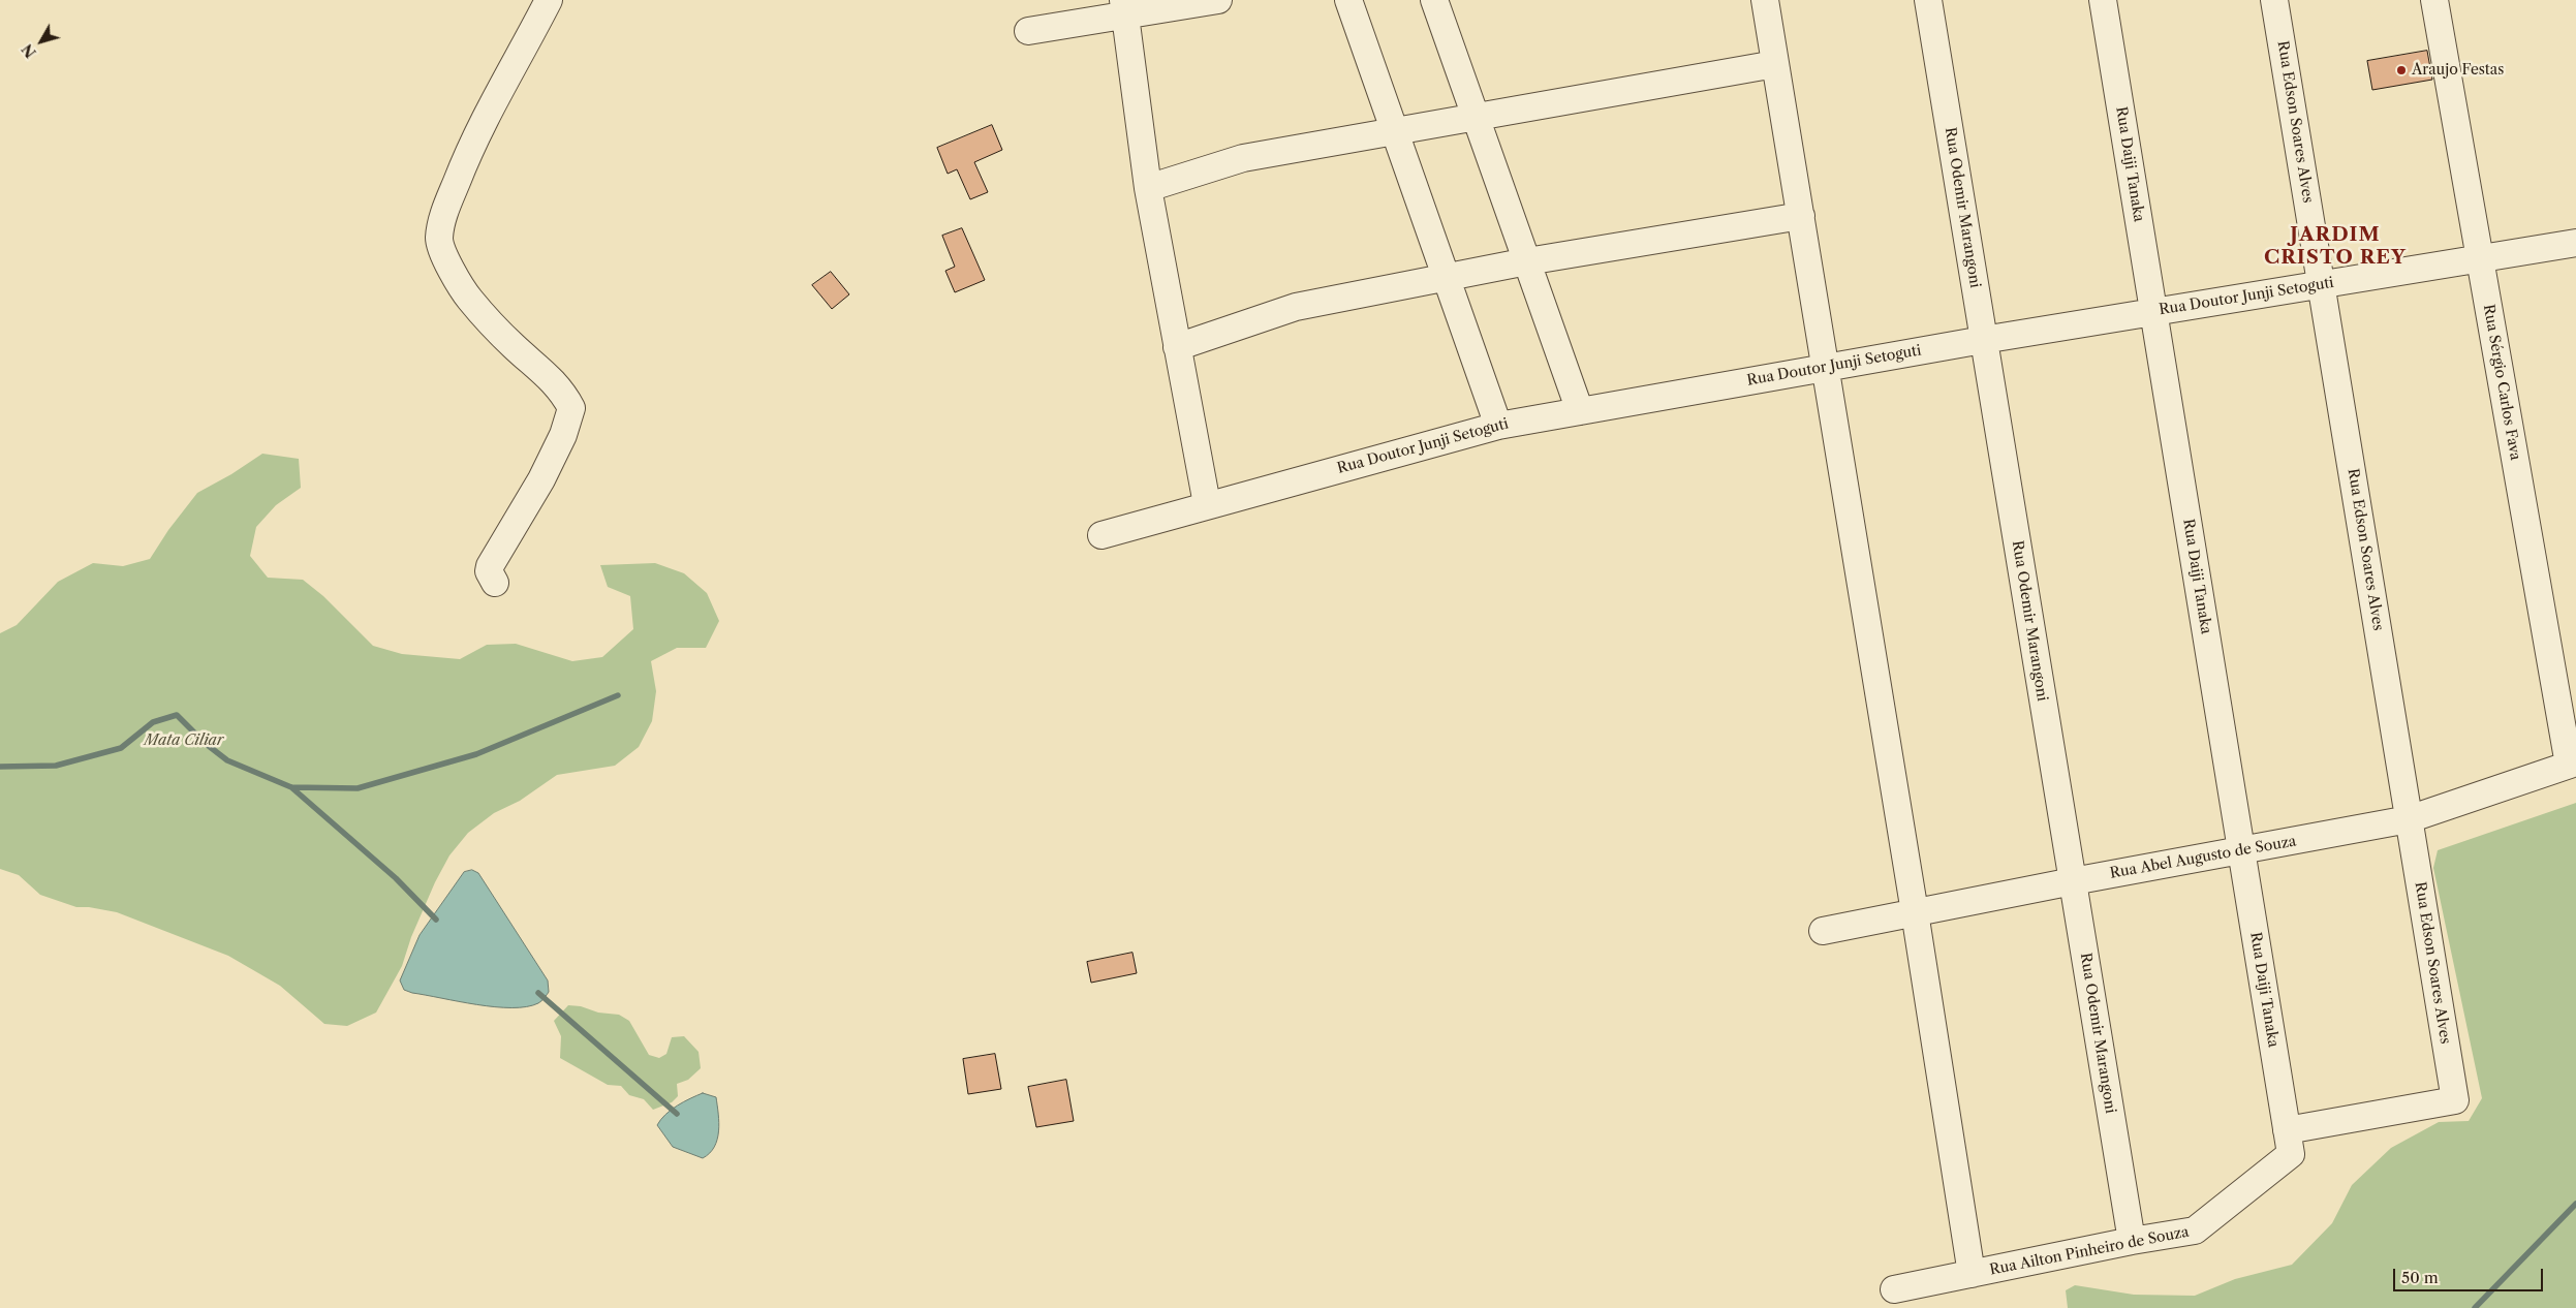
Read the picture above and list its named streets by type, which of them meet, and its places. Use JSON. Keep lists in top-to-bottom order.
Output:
{
  "streets": {
    "street": [
      "Rua Edson Soares Alves",
      "Rua Daiji Tanaka",
      "Rua Odemir Marangoni",
      "Rua Doutor Junji Setoguti",
      "Rua Sérgio Carlos Fava",
      "Rua Abel Augusto de Souza",
      "Rua Ailton Pinheiro de Souza"
    ]
  },
  "crossings": [
    ["Rua Edson Soares Alves", "Rua Doutor Junji Setoguti"],
    ["Rua Edson Soares Alves", "Rua Abel Augusto de Souza"],
    ["Rua Edson Soares Alves", "Rua Ailton Pinheiro de Souza"],
    ["Rua Daiji Tanaka", "Rua Doutor Junji Setoguti"],
    ["Rua Daiji Tanaka", "Rua Abel Augusto de Souza"],
    ["Rua Daiji Tanaka", "Rua Ailton Pinheiro de Souza"],
    ["Rua Odemir Marangoni", "Rua Doutor Junji Setoguti"],
    ["Rua Odemir Marangoni", "Rua Abel Augusto de Souza"],
    ["Rua Odemir Marangoni", "Rua Ailton Pinheiro de Souza"],
    ["Rua Doutor Junji Setoguti", "Rua Sérgio Carlos Fava"],
    ["Rua Sérgio Carlos Fava", "Rua Abel Augusto de Souza"]
  ],
  "districts": ["JARDIM CRISTO REY"],
  "parks": ["Mata Ciliar"],
  "places": ["Araujo Festas"],
  "scale_bar": "50 m",
  "north": "bottom left"
}
